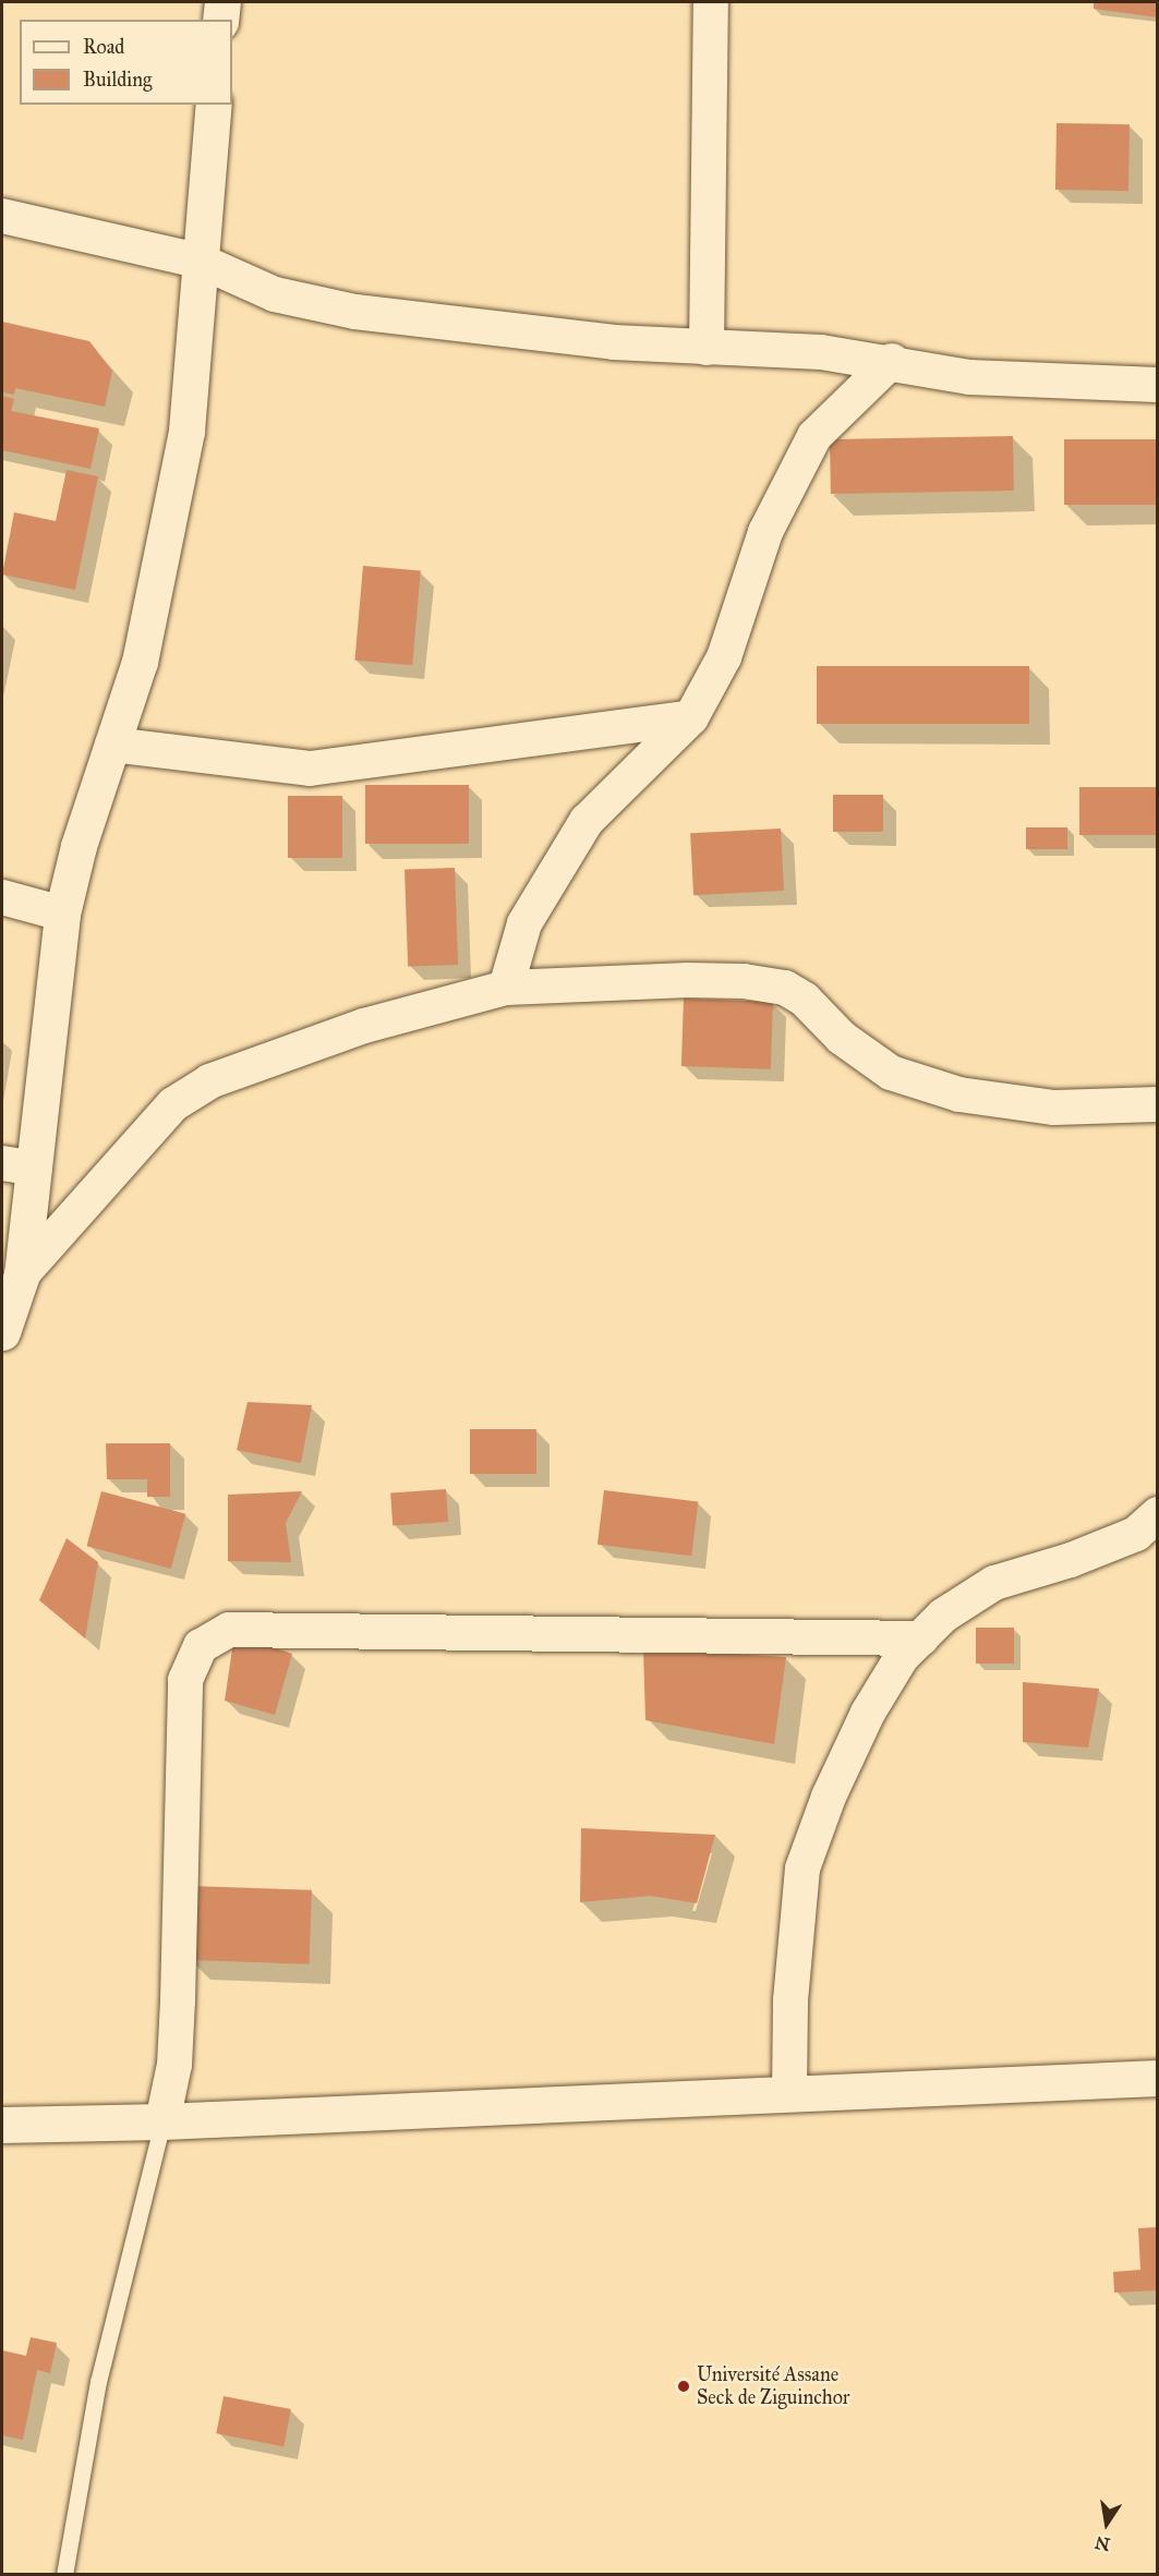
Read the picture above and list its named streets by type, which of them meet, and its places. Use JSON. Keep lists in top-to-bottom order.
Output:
{
  "places": ["Université Assane Seck de Ziguinchor"],
  "legend": ["Road", "Building"],
  "north": "bottom"
}
